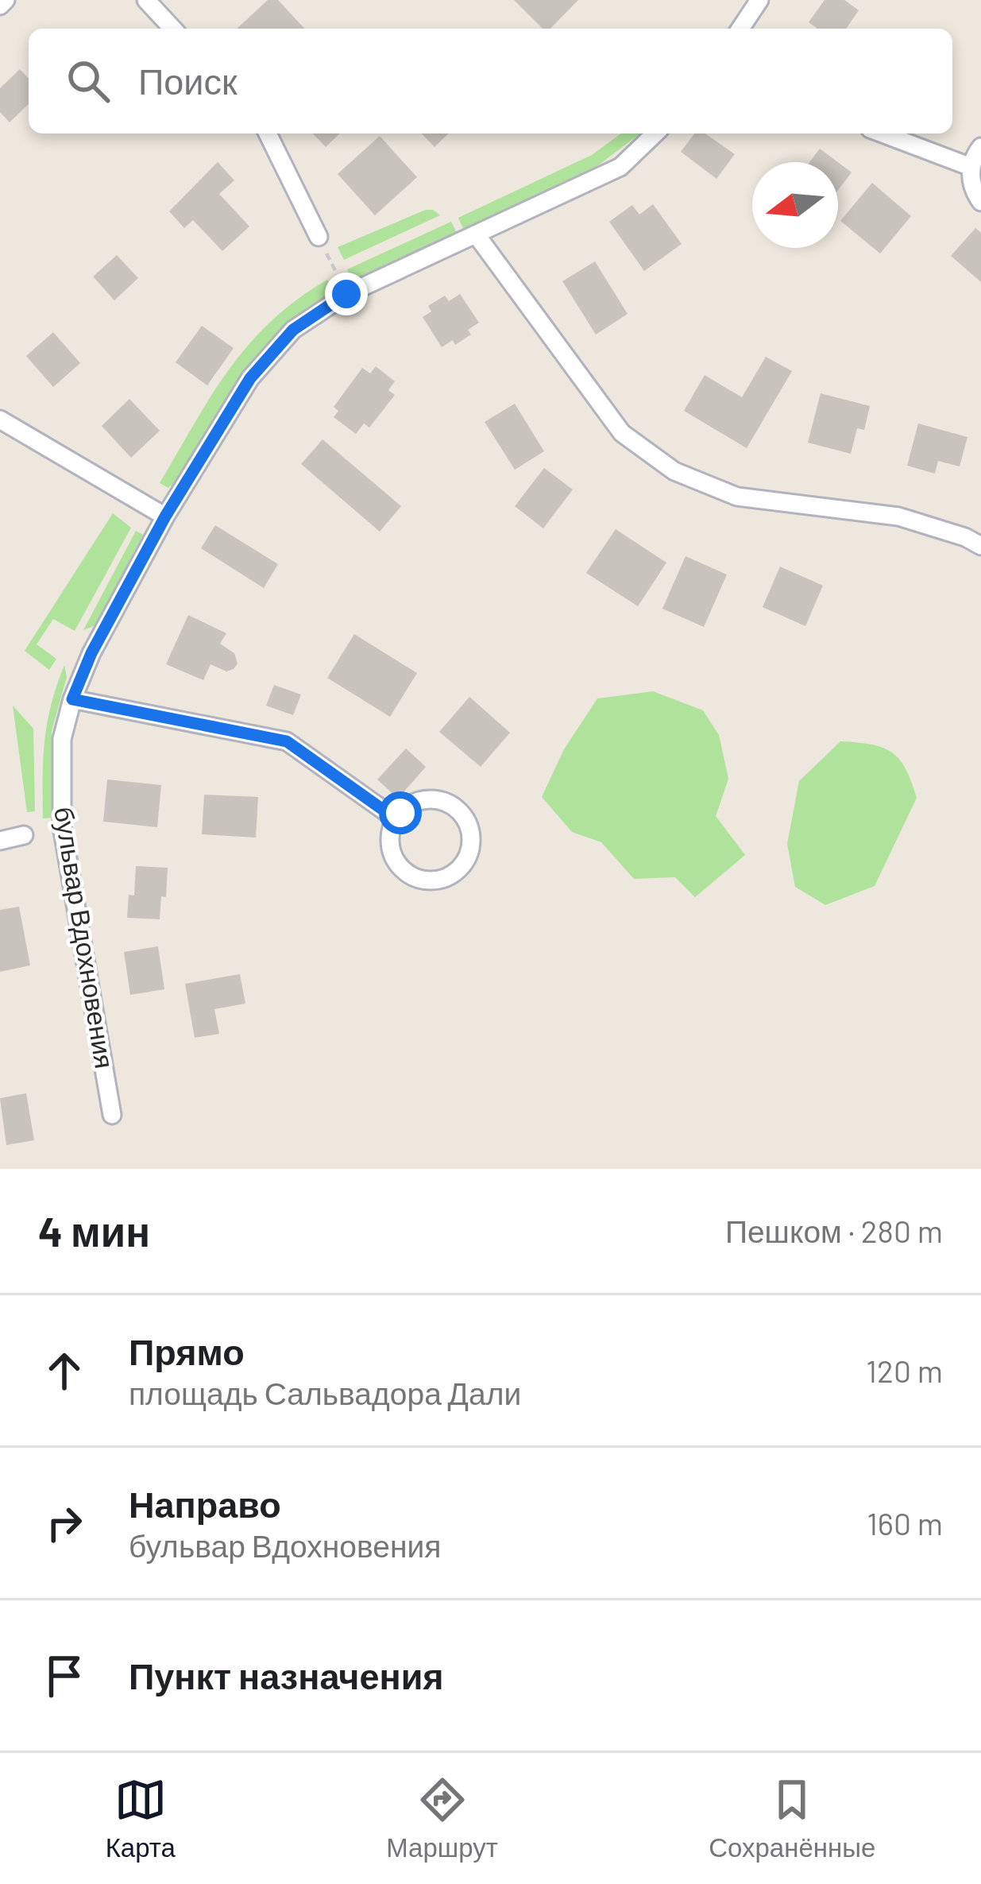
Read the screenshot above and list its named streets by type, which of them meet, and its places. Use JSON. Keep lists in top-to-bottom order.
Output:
{
  "streets": {
    "street": ["бульвар Вдохновения"]
  },
  "north": "left",
  "page": {
    "search": "Поиск",
    "heading": ["4 мин", "Пешком · 280 m"],
    "list": [
      ["Прямо", "площадь Сальвадора Дали", "120 m"],
      ["Направо", "бульвар Вдохновения", "160 m"],
      "Пункт назначения"
    ],
    "nav": ["Карта", "Маршрут", "Сохранённые"]
  }
}
